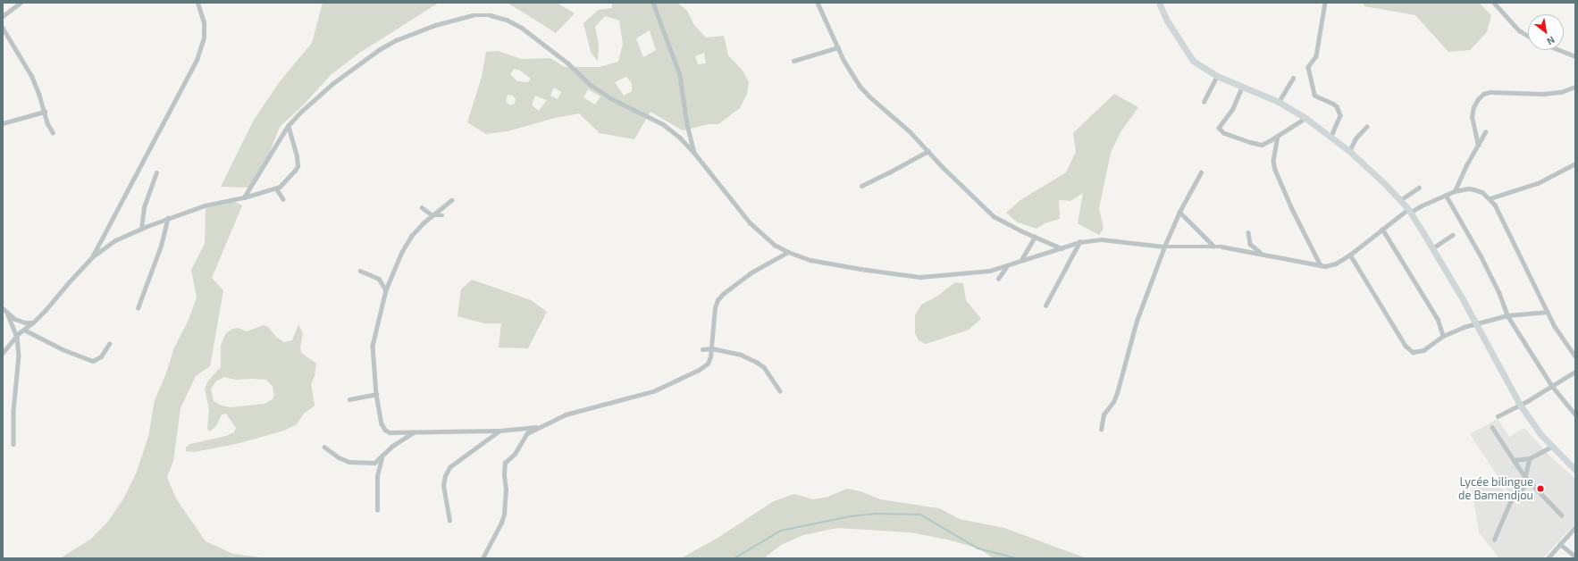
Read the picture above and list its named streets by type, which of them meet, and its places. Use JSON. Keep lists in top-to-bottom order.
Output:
{
  "places": ["Lycée bilingue de Bamendjou"],
  "north": "bottom right"
}
